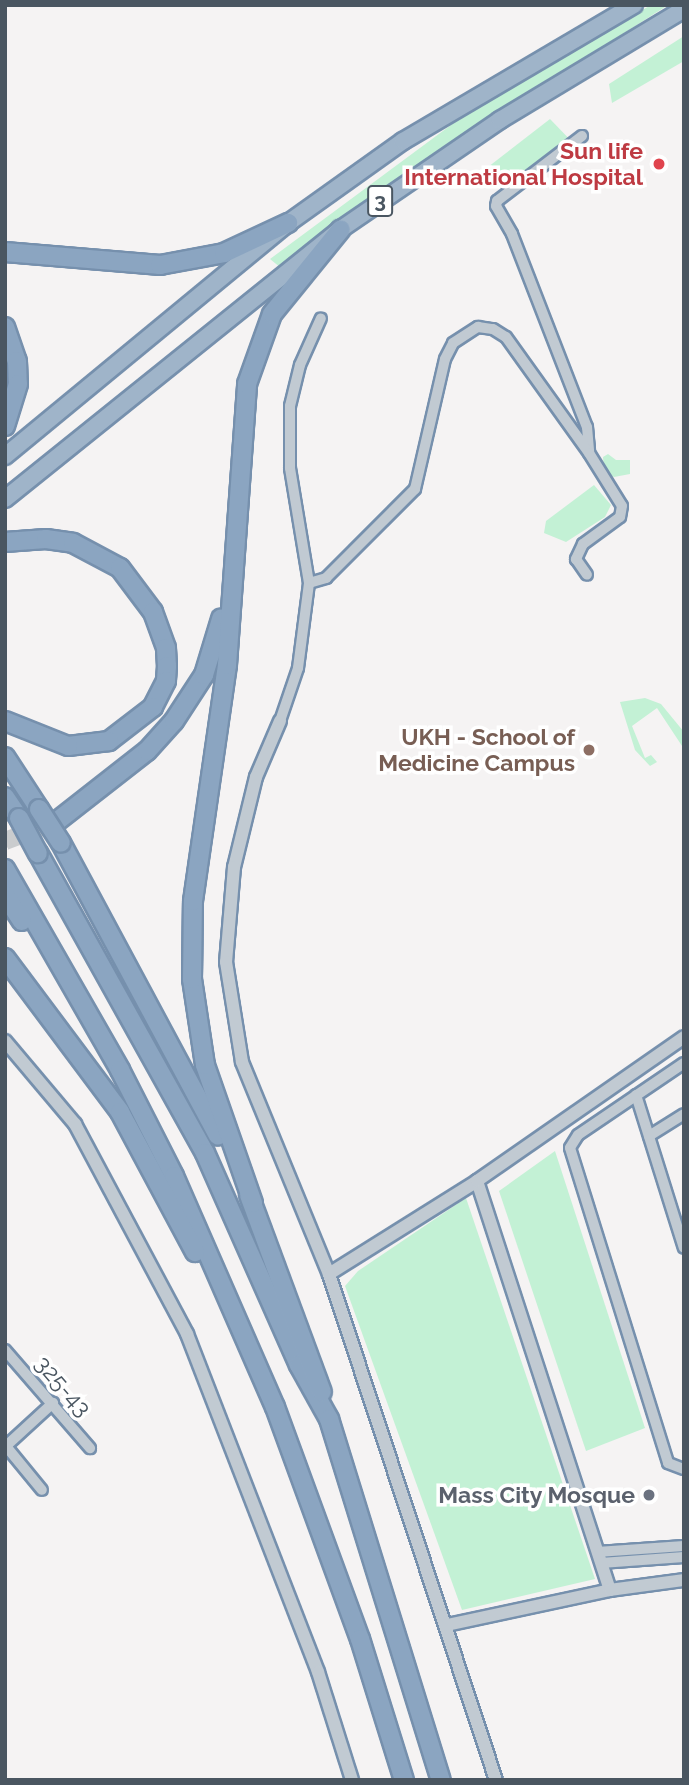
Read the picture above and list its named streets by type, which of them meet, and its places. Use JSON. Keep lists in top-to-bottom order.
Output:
{
  "streets": {
    "highway": ["3"],
    "street": ["325-43"]
  },
  "places": ["Sun life International Hospital", "UKH - School of Medicine Campus", "Mass City Mosque"]
}
